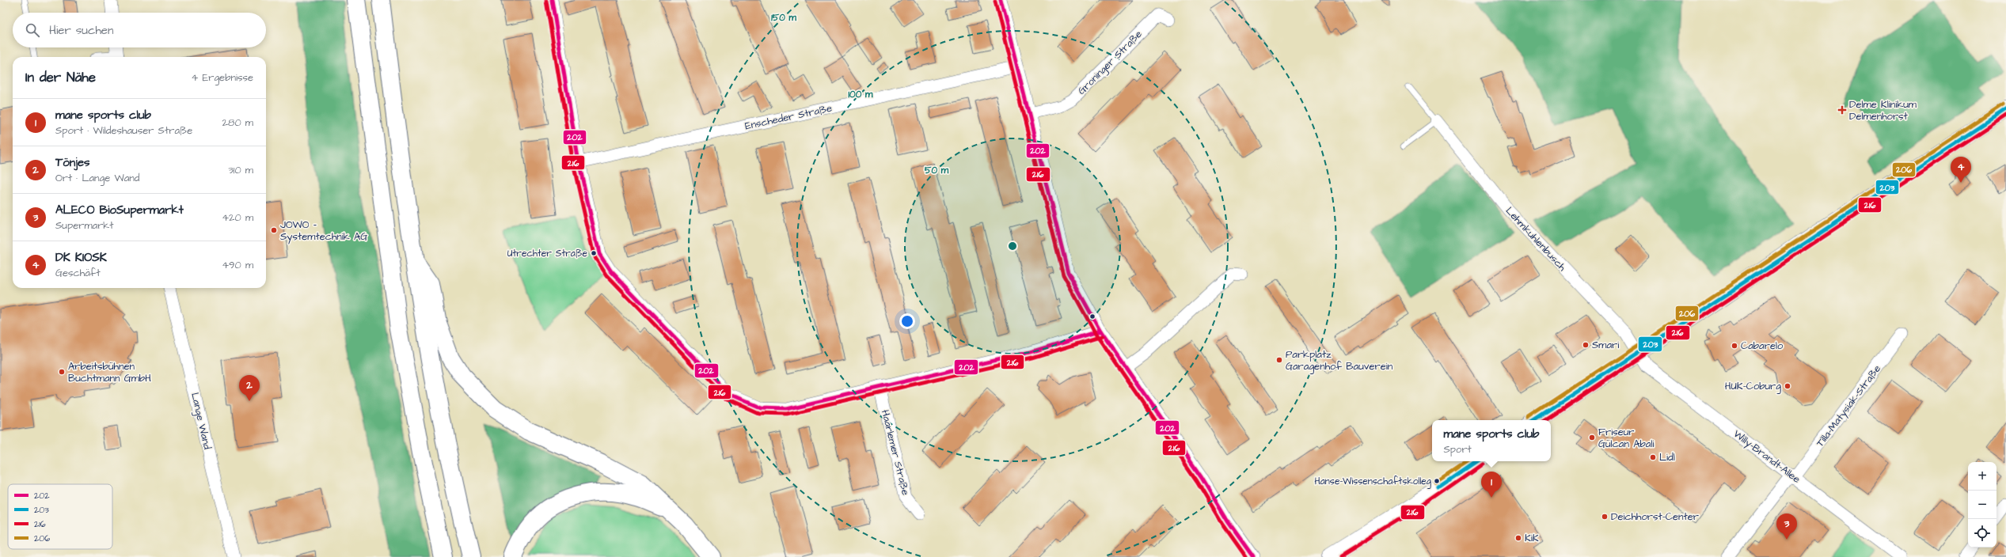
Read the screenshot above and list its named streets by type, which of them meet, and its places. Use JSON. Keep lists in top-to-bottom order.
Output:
{
  "streets": {
    "street": [
      "Groninger Straße",
      "Enscheder Straße",
      "Lehmkuhlenbusch",
      "Tilla-Matysiak-Straße",
      "Lange Wand",
      "Haarlemer Straße",
      "Willy-Brandt-Allee"
    ]
  },
  "crossings": [
    ["Lehmkuhlenbusch", "Willy-Brandt-Allee"],
    ["Tilla-Matysiak-Straße", "Willy-Brandt-Allee"]
  ],
  "places": {
    "health": ["Delme Klinikum Delmenhorst"],
    "other": [
      "JOWO ‑ Systemtechnik AG",
      "Utrechter Straße",
      "Smari",
      "Cabarelo",
      "Parkplatz Garagenhof Bauverein",
      "Arbeitsbühnen Buchtmann GmbH",
      "HUK-Coburg",
      "Friseur Gülcan Abali",
      "Lidl",
      "Hanse-Wissenschaftskolleg",
      "Deichhorst-Center",
      "KiK"
    ]
  },
  "lines": [
    "transit line 202",
    "transit line 216",
    "transit line 206",
    "transit line 203"
  ],
  "legend": [
    "202",
    "203",
    "216",
    "206"
  ],
  "page": {
    "search": "Hier suchen",
    "heading": ["In der Nähe", "4 Ergebnisse"],
    "list": [
      {
        "mark": "1",
        "name": "mane sports club",
        "note": "Sport · Wildeshauser Straße",
        "value": "280 m"
      },
      {
        "mark": "2",
        "name": "Tönjes",
        "note": "Ort · Lange Wand",
        "value": "310 m"
      },
      {
        "mark": "3",
        "name": "ALECO BioSupermarkt",
        "note": "Supermarkt",
        "value": "420 m"
      },
      {
        "mark": "4",
        "name": "DK KIOSK",
        "note": "Geschäft",
        "value": "490 m"
      }
    ],
    "pins": [
      "4",
      "2",
      "1",
      "3"
    ],
    "popup": ["mane sports club", "Sport"],
    "map_buttons": ["+", "−"]
  },
  "rings": ["150 m", "100 m", "50 m"]
}
